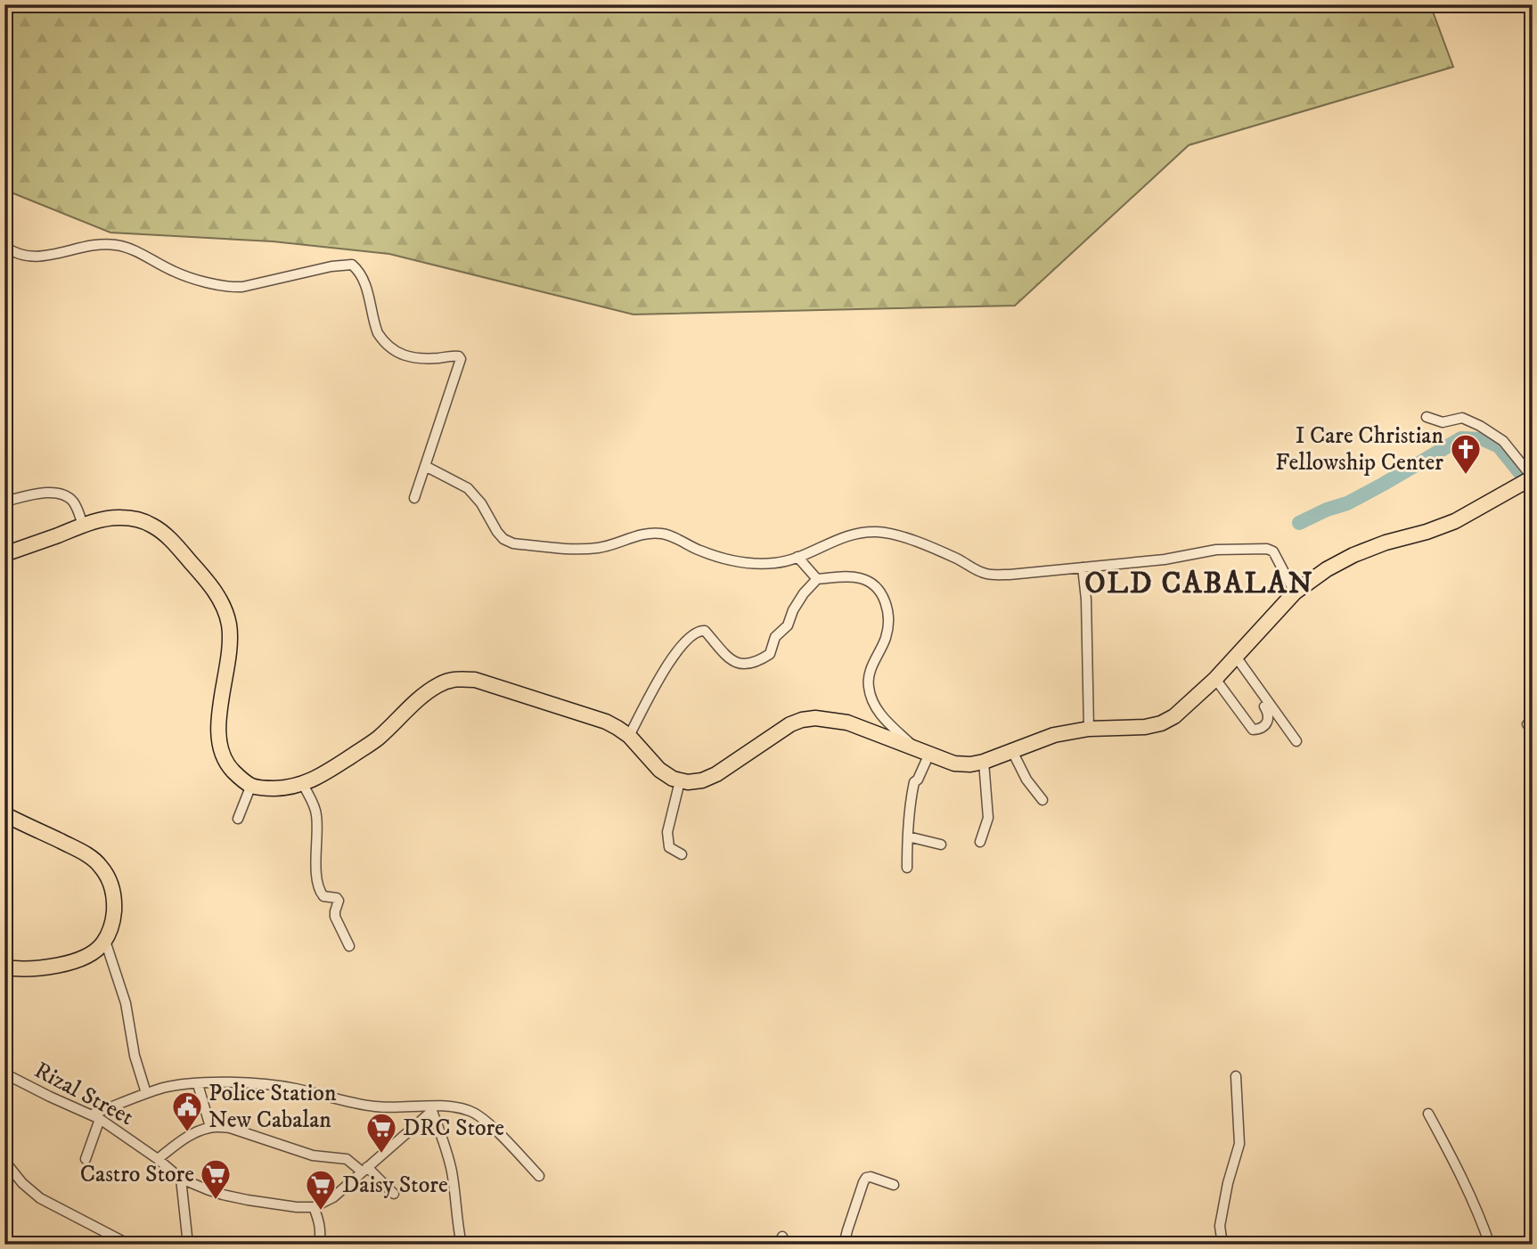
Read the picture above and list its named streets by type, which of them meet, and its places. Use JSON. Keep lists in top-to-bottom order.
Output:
{
  "streets": {
    "street": ["Rizal Street"]
  },
  "districts": ["OLD CABALAN"],
  "places": {
    "church": ["I Care Christian Fellowship Center"],
    "public building": ["Police Station New Cabalan"],
    "supermarket": ["DRC Store", "Castro Store", "Daisy Store"]
  }
}
